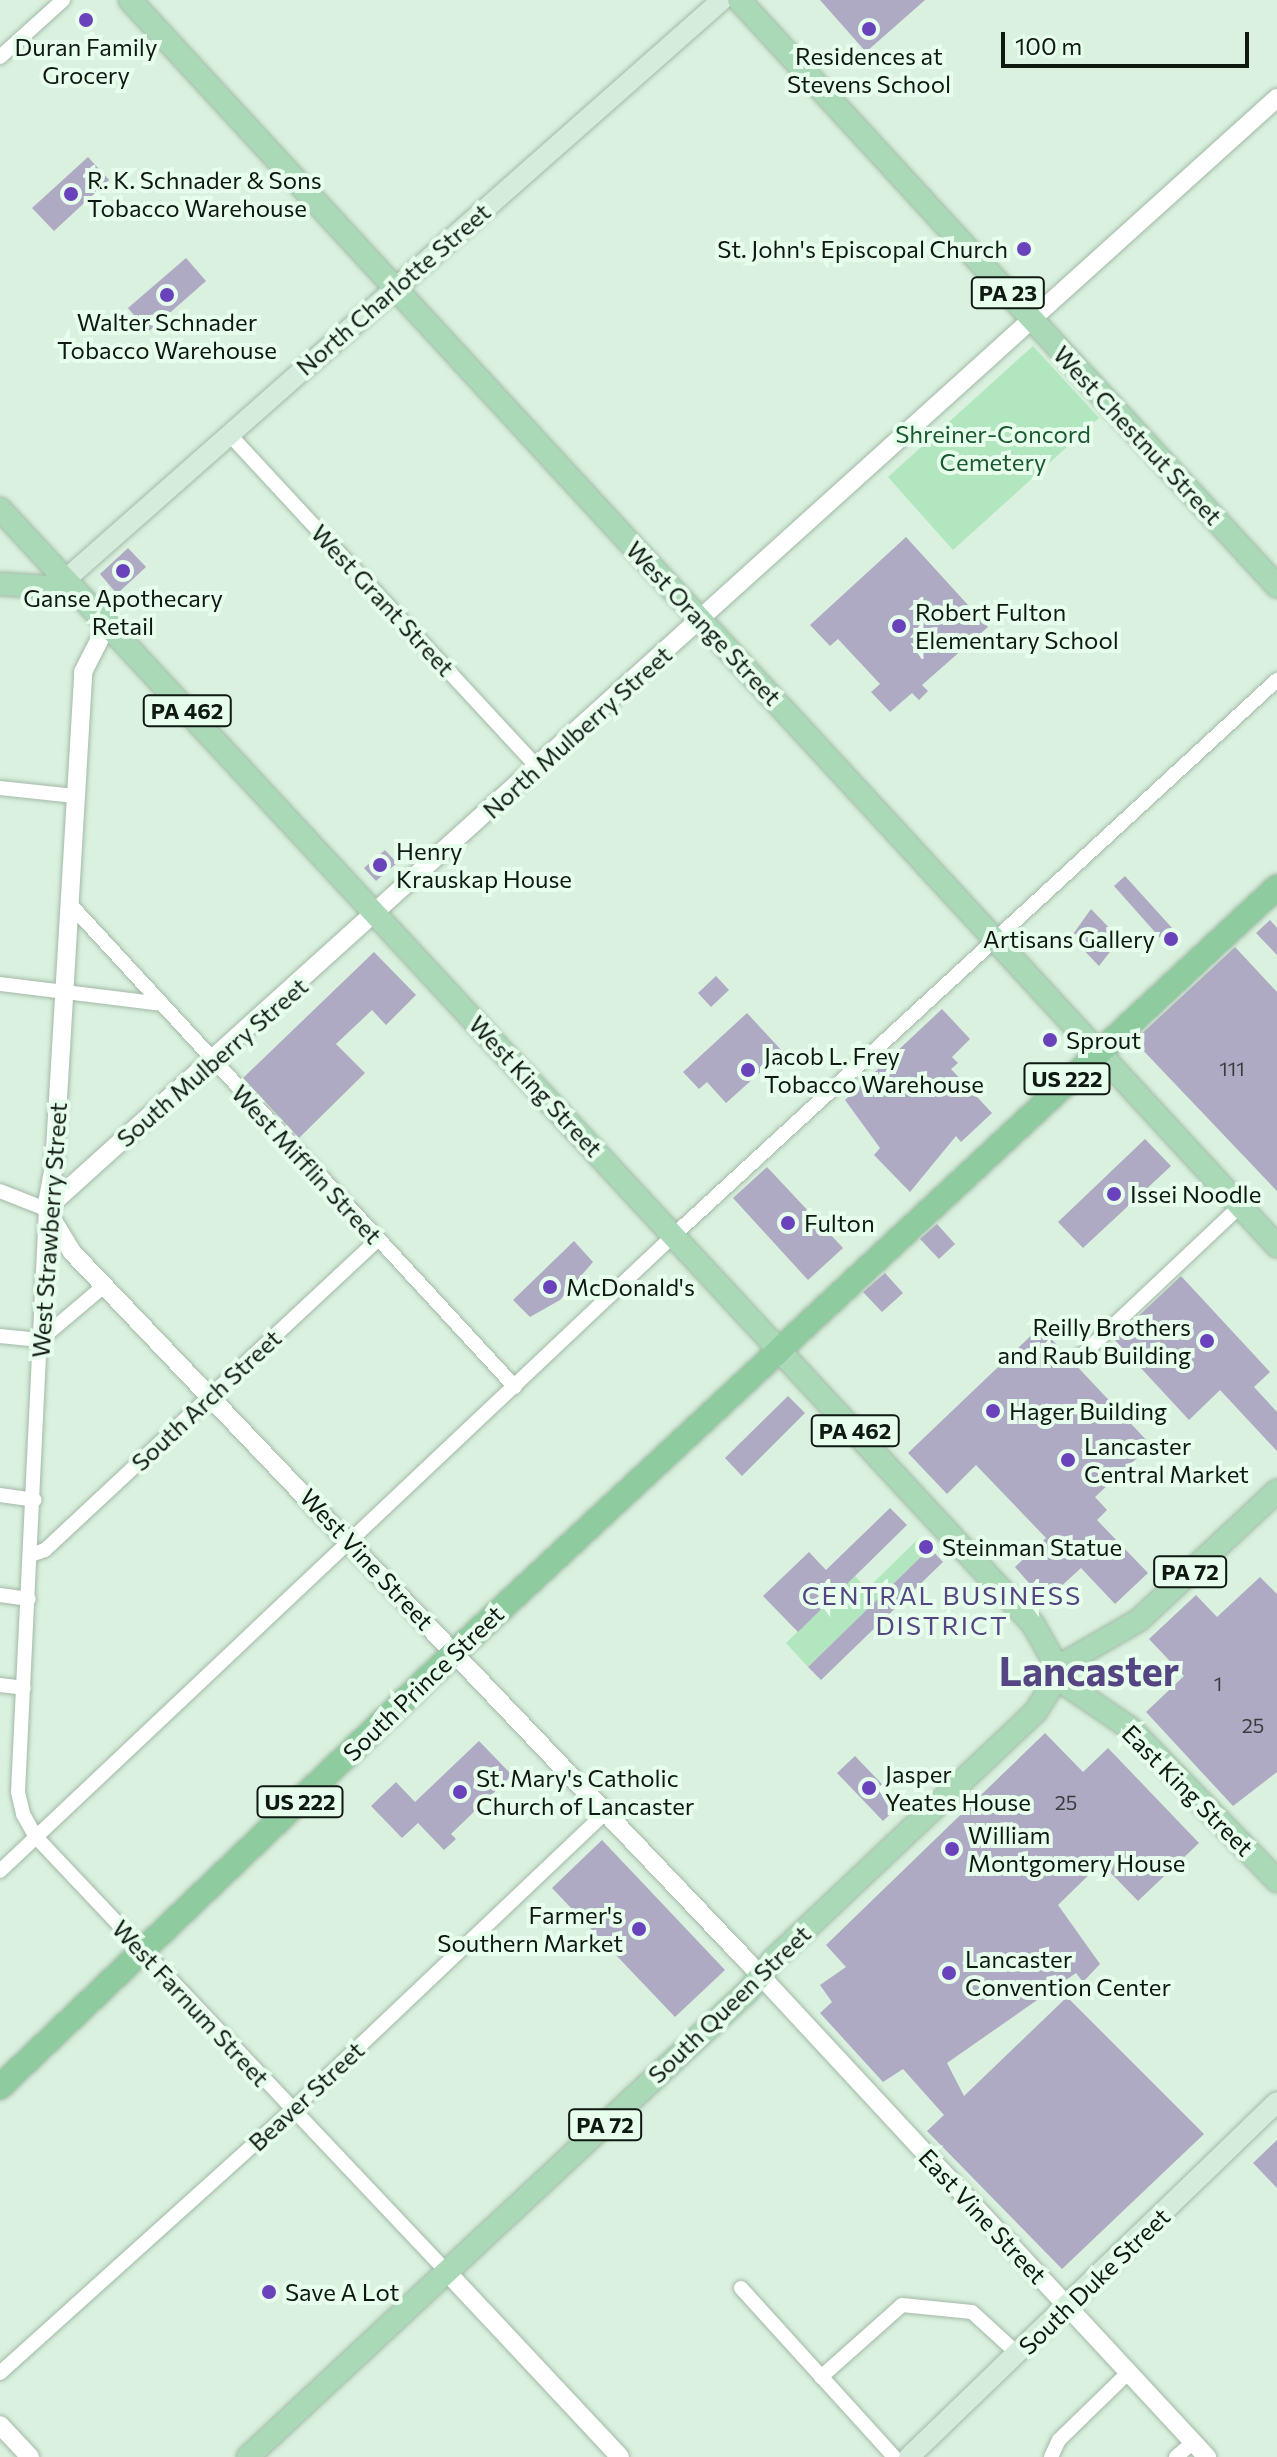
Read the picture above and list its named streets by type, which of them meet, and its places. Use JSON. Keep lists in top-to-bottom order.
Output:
{
  "streets": {
    "highway": ["US 222", "South Prince Street"],
    "main road": [
      "North Charlotte Street",
      "PA 23",
      "West Chestnut Street",
      "West Orange Street",
      "PA 462",
      "West King Street",
      "PA 72",
      "East King Street",
      "South Queen Street",
      "South Duke Street"
    ],
    "street": [
      "West Grant Street",
      "North Mulberry Street",
      "South Mulberry Street",
      "West Mifflin Street",
      "West Strawberry Street",
      "South Arch Street",
      "West Vine Street",
      "West Farnum Street",
      "Beaver Street",
      "East Vine Street"
    ]
  },
  "crossings": [
    ["North Charlotte Street", "West Grant Street"],
    ["North Charlotte Street", "West Orange Street"],
    ["North Charlotte Street", "West King Street"],
    ["West Chestnut Street", "North Mulberry Street"],
    ["West Grant Street", "North Mulberry Street"],
    ["West Orange Street", "North Mulberry Street"],
    ["West Orange Street", "US 222"],
    ["North Mulberry Street", "South Mulberry Street"],
    ["North Mulberry Street", "West King Street"],
    ["South Mulberry Street", "West King Street"],
    ["South Mulberry Street", "West Mifflin Street"],
    ["South Mulberry Street", "West Strawberry Street"],
    ["South Mulberry Street", "West Vine Street"],
    ["US 222", "West King Street"],
    ["US 222", "South Prince Street"],
    ["West King Street", "West Strawberry Street"],
    ["West King Street", "PA 72"],
    ["West King Street", "South Prince Street"],
    ["West King Street", "East King Street"],
    ["West King Street", "South Queen Street"],
    ["West Mifflin Street", "West Strawberry Street"],
    ["West Mifflin Street", "South Arch Street"],
    ["West Strawberry Street", "South Arch Street"],
    ["West Strawberry Street", "West Vine Street"],
    ["West Strawberry Street", "West Farnum Street"],
    ["South Arch Street", "West Vine Street"],
    ["West Vine Street", "South Prince Street"],
    ["West Vine Street", "South Queen Street"],
    ["West Vine Street", "Beaver Street"],
    ["West Vine Street", "East Vine Street"],
    ["PA 72", "East King Street"],
    ["PA 72", "South Queen Street"],
    ["South Prince Street", "West Farnum Street"],
    ["East King Street", "South Queen Street"],
    ["West Farnum Street", "South Queen Street"],
    ["West Farnum Street", "Beaver Street"],
    ["South Queen Street", "East Vine Street"],
    ["East Vine Street", "South Duke Street"]
  ],
  "districts": ["CENTRAL BUSINESS DISTRICT", "Lancaster"],
  "parks": ["Shreiner-Concord Cemetery"],
  "places": [
    "Duran Family Grocery",
    "Residences at Stevens School",
    "R. K. Schnader & Sons Tobacco Warehouse",
    "St. John's Episcopal Church",
    "Walter Schnader Tobacco Warehouse",
    "Ganse Apothecary Retail",
    "Robert Fulton Elementary School",
    "Henry Krauskap House",
    "Artisans Gallery",
    "Sprout",
    "Jacob L. Frey Tobacco Warehouse",
    "Issei Noodle",
    "Fulton",
    "McDonald's",
    "Reilly Brothers and Raub Building",
    "Hager Building",
    "Lancaster Central Market",
    "Steinman Statue",
    "Jasper Yeates House",
    "St. Mary's Catholic Church of Lancaster",
    "William Montgomery House",
    "Farmer's Southern Market",
    "Lancaster Convention Center",
    "Save A Lot"
  ],
  "house_numbers": [
    "111",
    "1",
    "25",
    "25"
  ],
  "scale_bar": "100 m"
}
